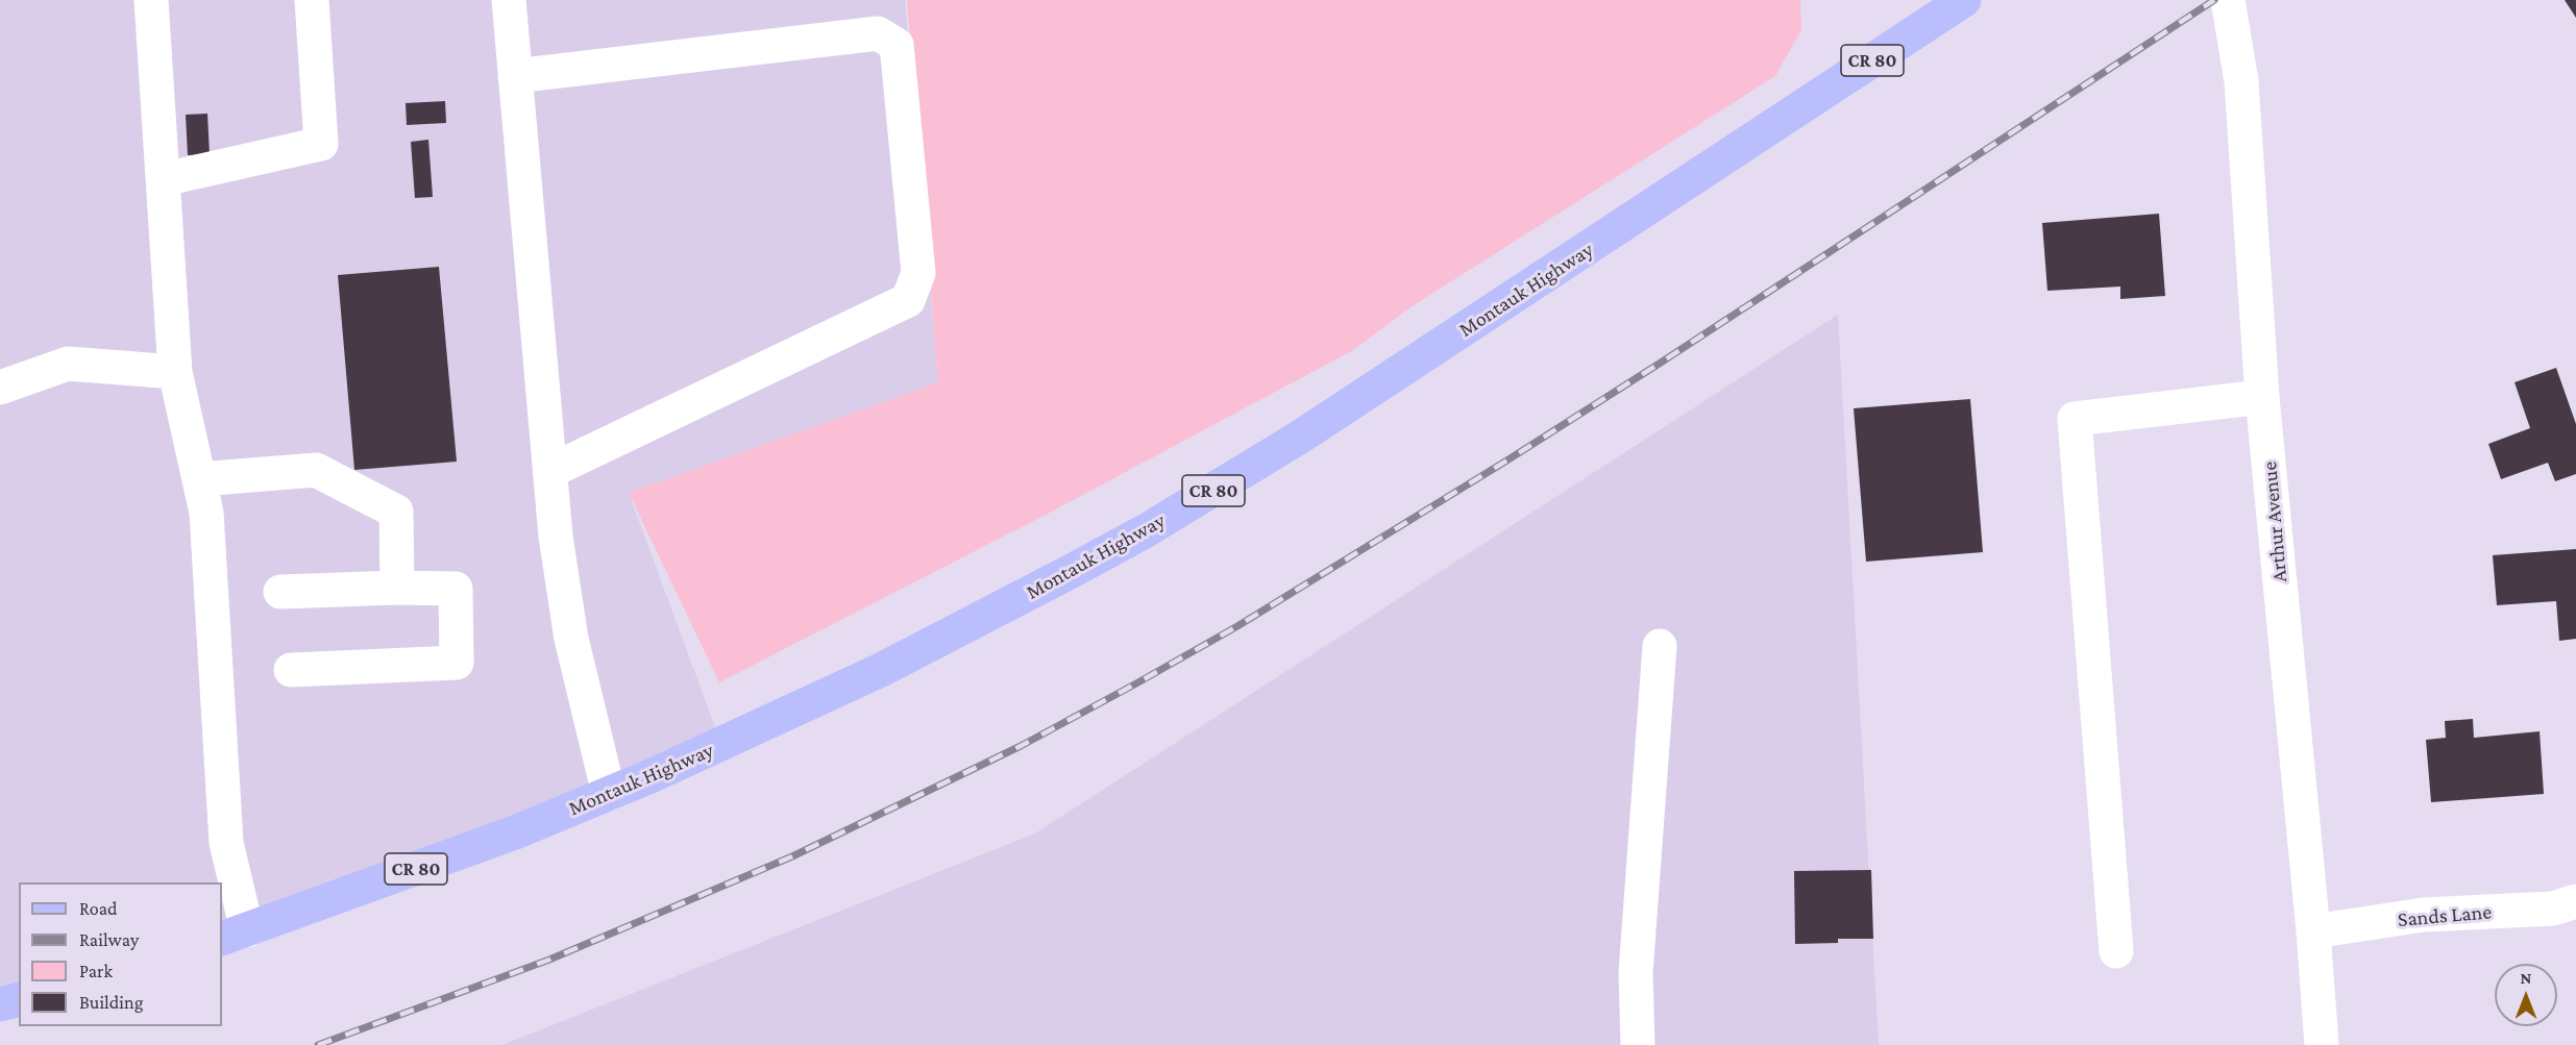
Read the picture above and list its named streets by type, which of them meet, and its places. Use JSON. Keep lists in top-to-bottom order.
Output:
{
  "streets": {
    "main road": ["CR 80", "Montauk Highway"],
    "street": ["Arthur Avenue", "Sands Lane"]
  },
  "crossings": [
    ["Arthur Avenue", "Sands Lane"]
  ],
  "legend": [
    "Road",
    "Railway",
    "Park",
    "Building"
  ],
  "north": "top"
}
